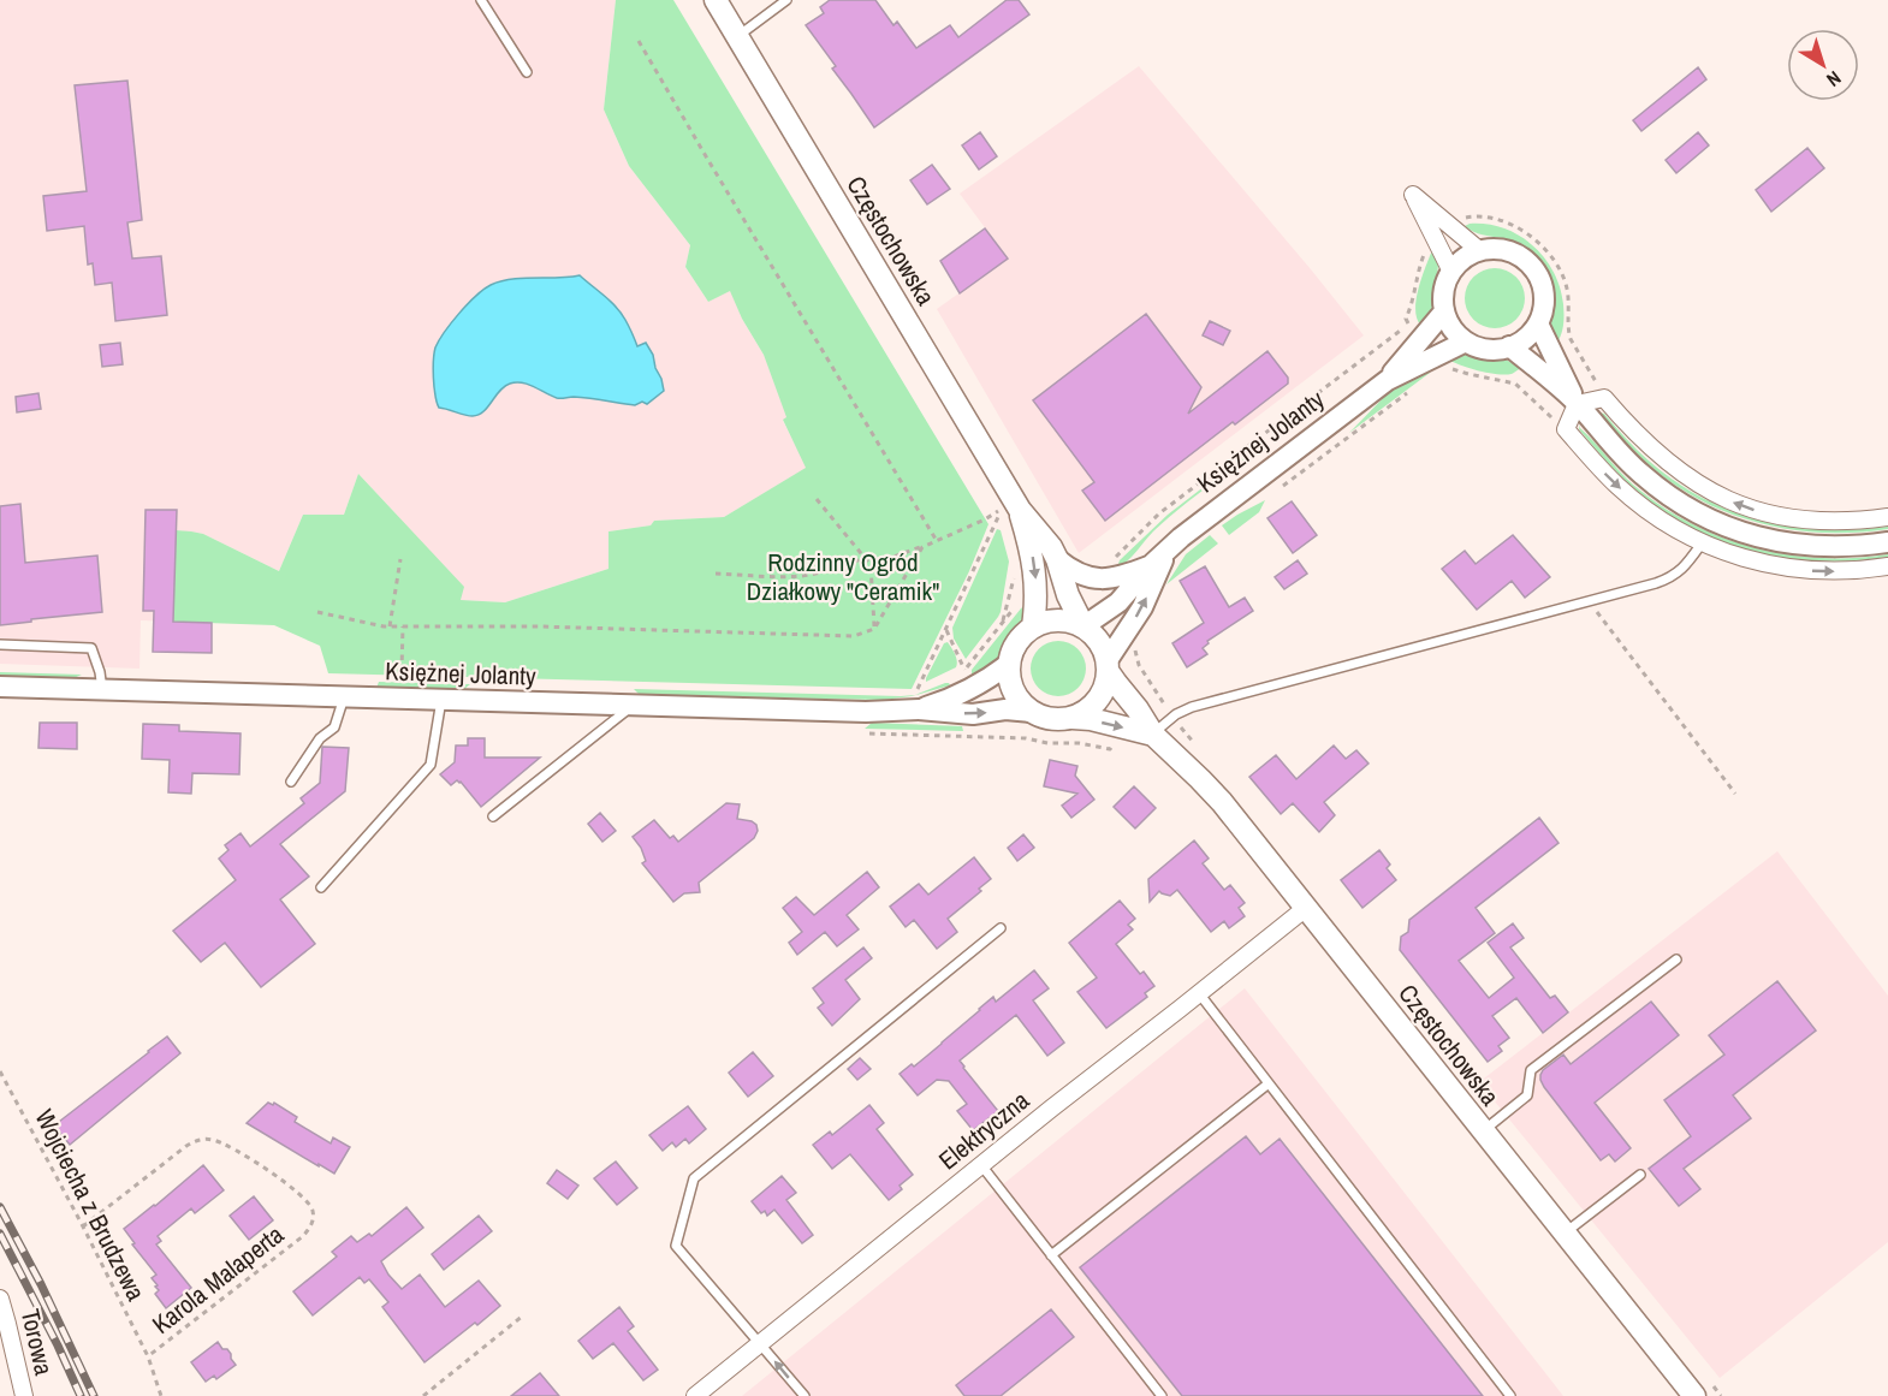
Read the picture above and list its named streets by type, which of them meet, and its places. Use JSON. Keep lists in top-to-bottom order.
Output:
{
  "streets": {
    "main road": ["Częstochowska"],
    "street": ["Księżnej Jolanty", "Elektryczna", "Torowa"],
    "path": ["Wojciecha z Brudzewa", "Karola Malaperta"]
  },
  "crossings": [
    ["Częstochowska", "Księżnej Jolanty"],
    ["Częstochowska", "Elektryczna"],
    ["Wojciecha z Brudzewa", "Karola Malaperta"]
  ],
  "parks": ["Rodzinny Ogród Działkowy \"Ceramik\""],
  "north": "bottom right"
}
